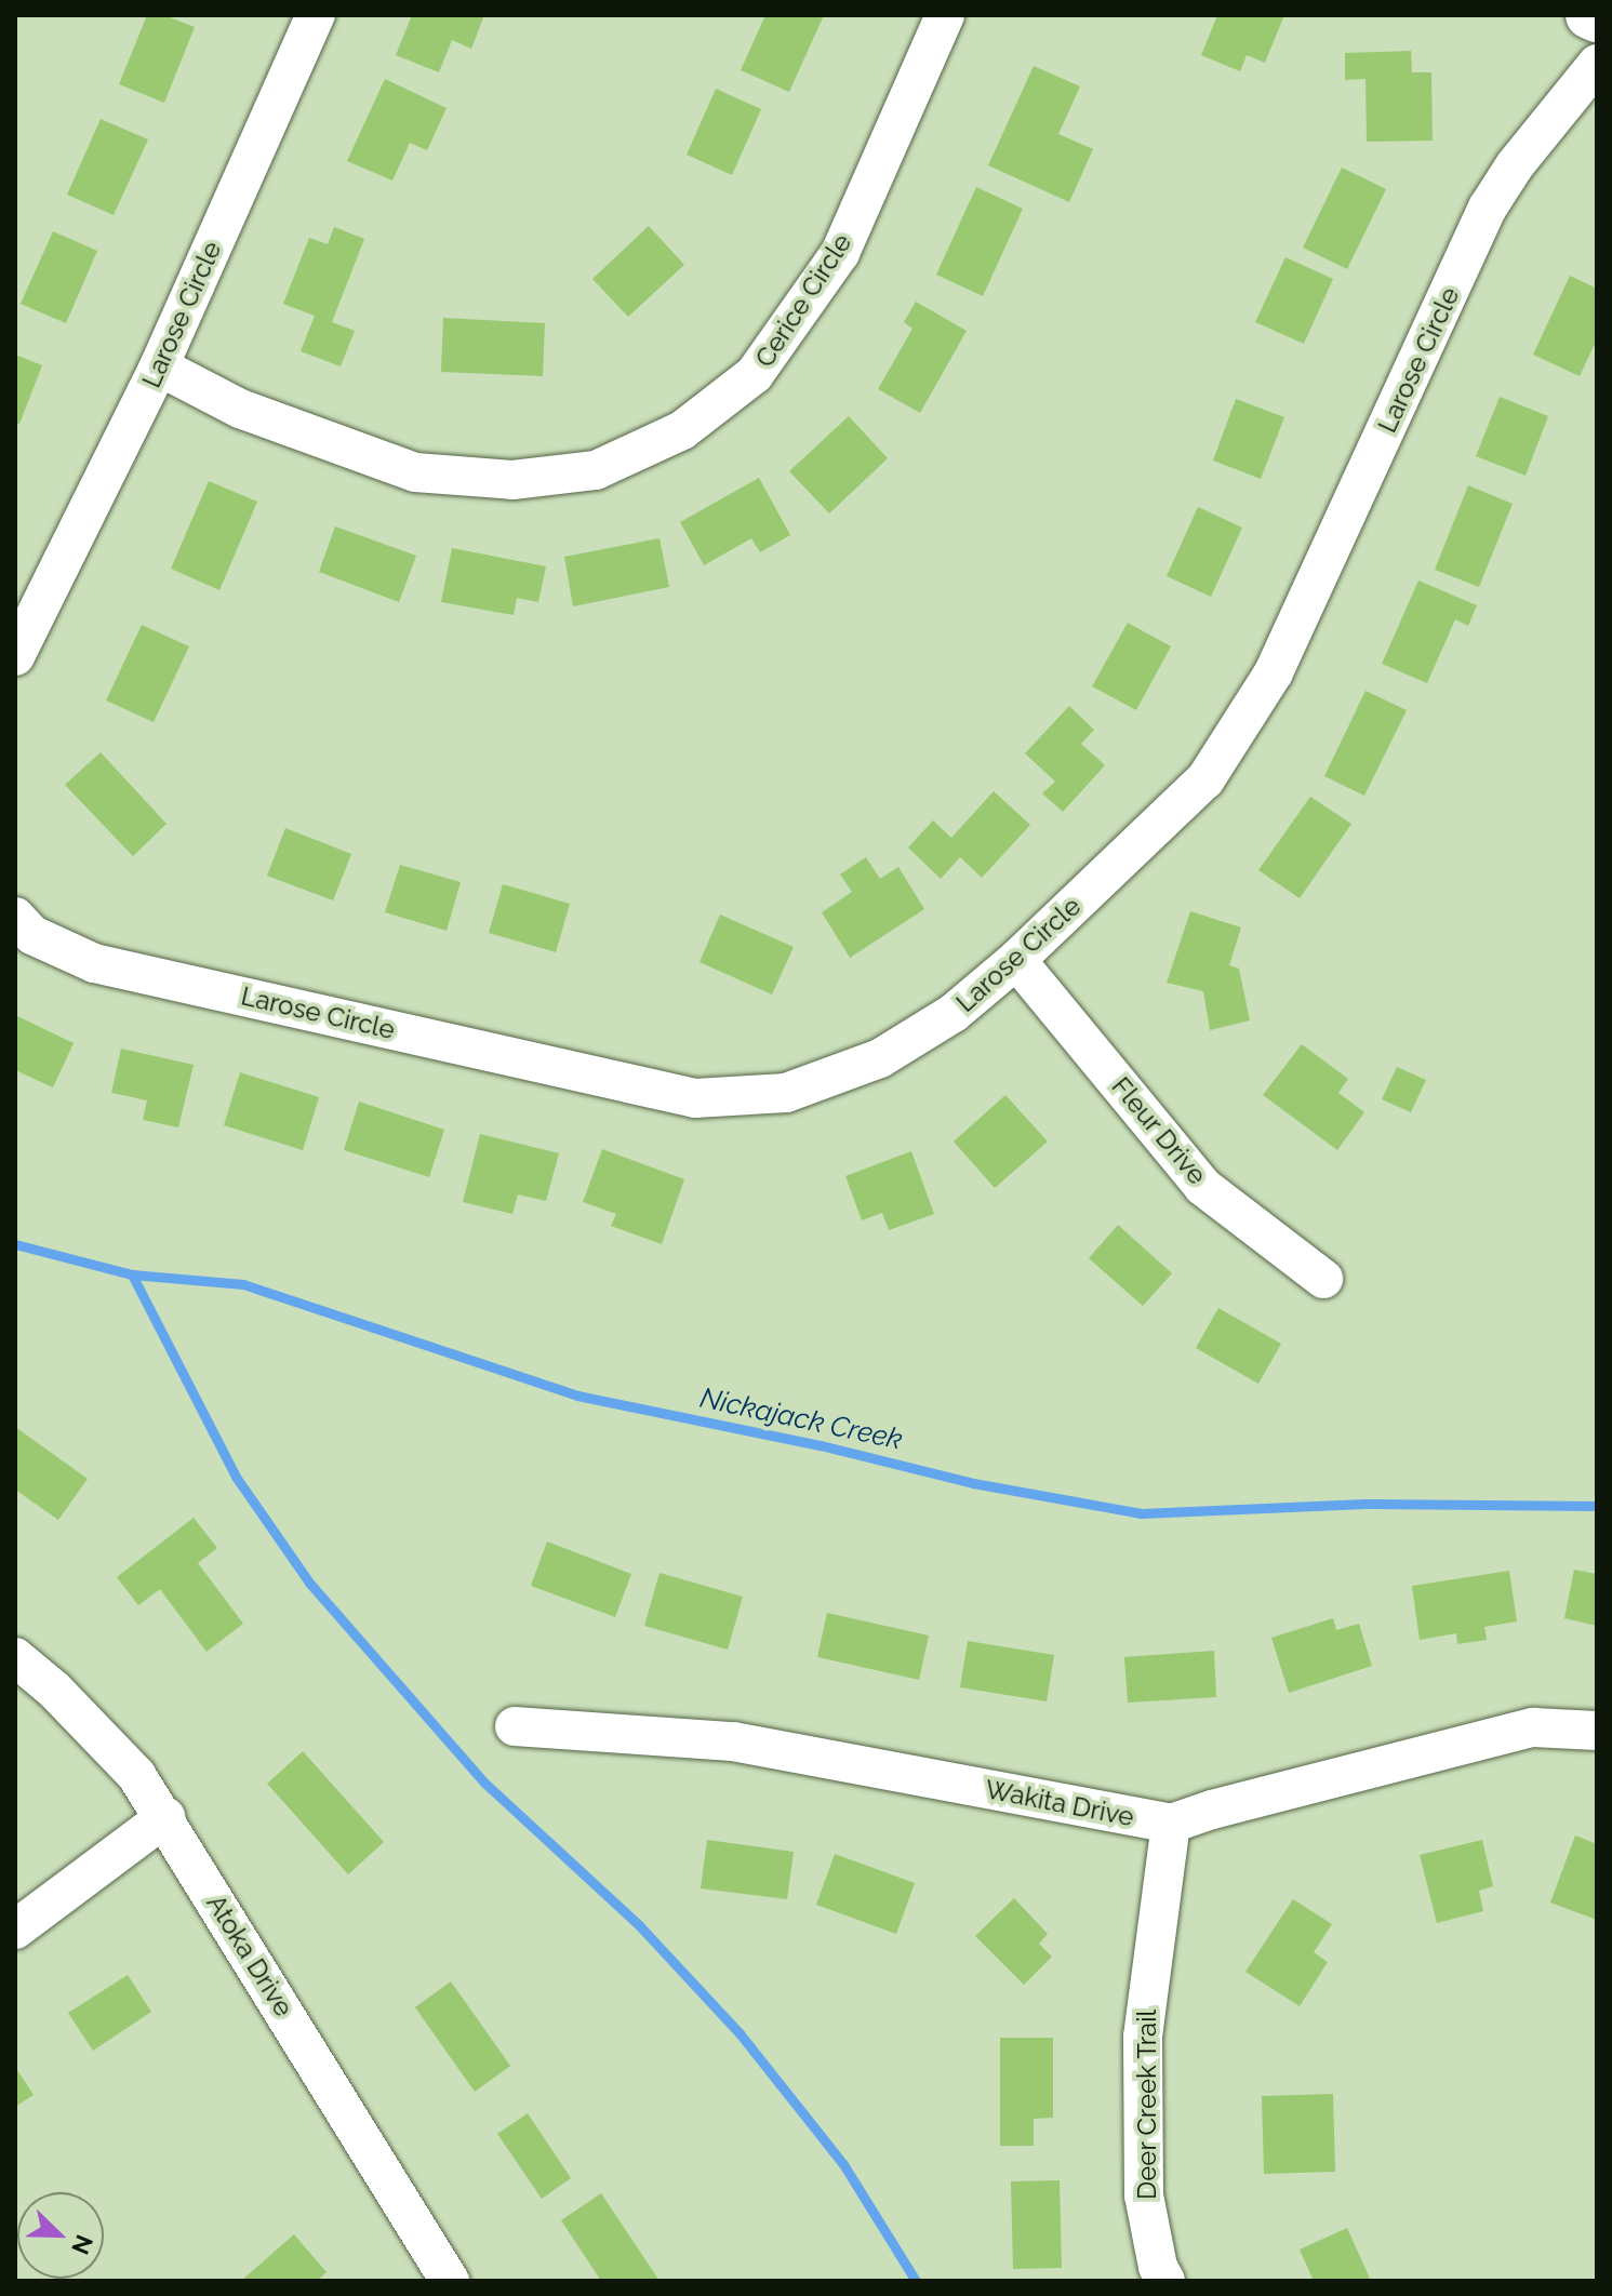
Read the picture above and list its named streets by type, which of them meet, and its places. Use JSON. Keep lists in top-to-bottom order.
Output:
{
  "streets": {
    "street": [
      "Cerice Circle",
      "Larose Circle",
      "Fleur Drive",
      "Wakita Drive",
      "Atoka Drive",
      "Deer Creek Trail"
    ]
  },
  "crossings": [
    ["Cerice Circle", "Larose Circle"],
    ["Larose Circle", "Fleur Drive"],
    ["Wakita Drive", "Deer Creek Trail"]
  ],
  "water": ["Nickajack Creek"],
  "north": "bottom right"
}
